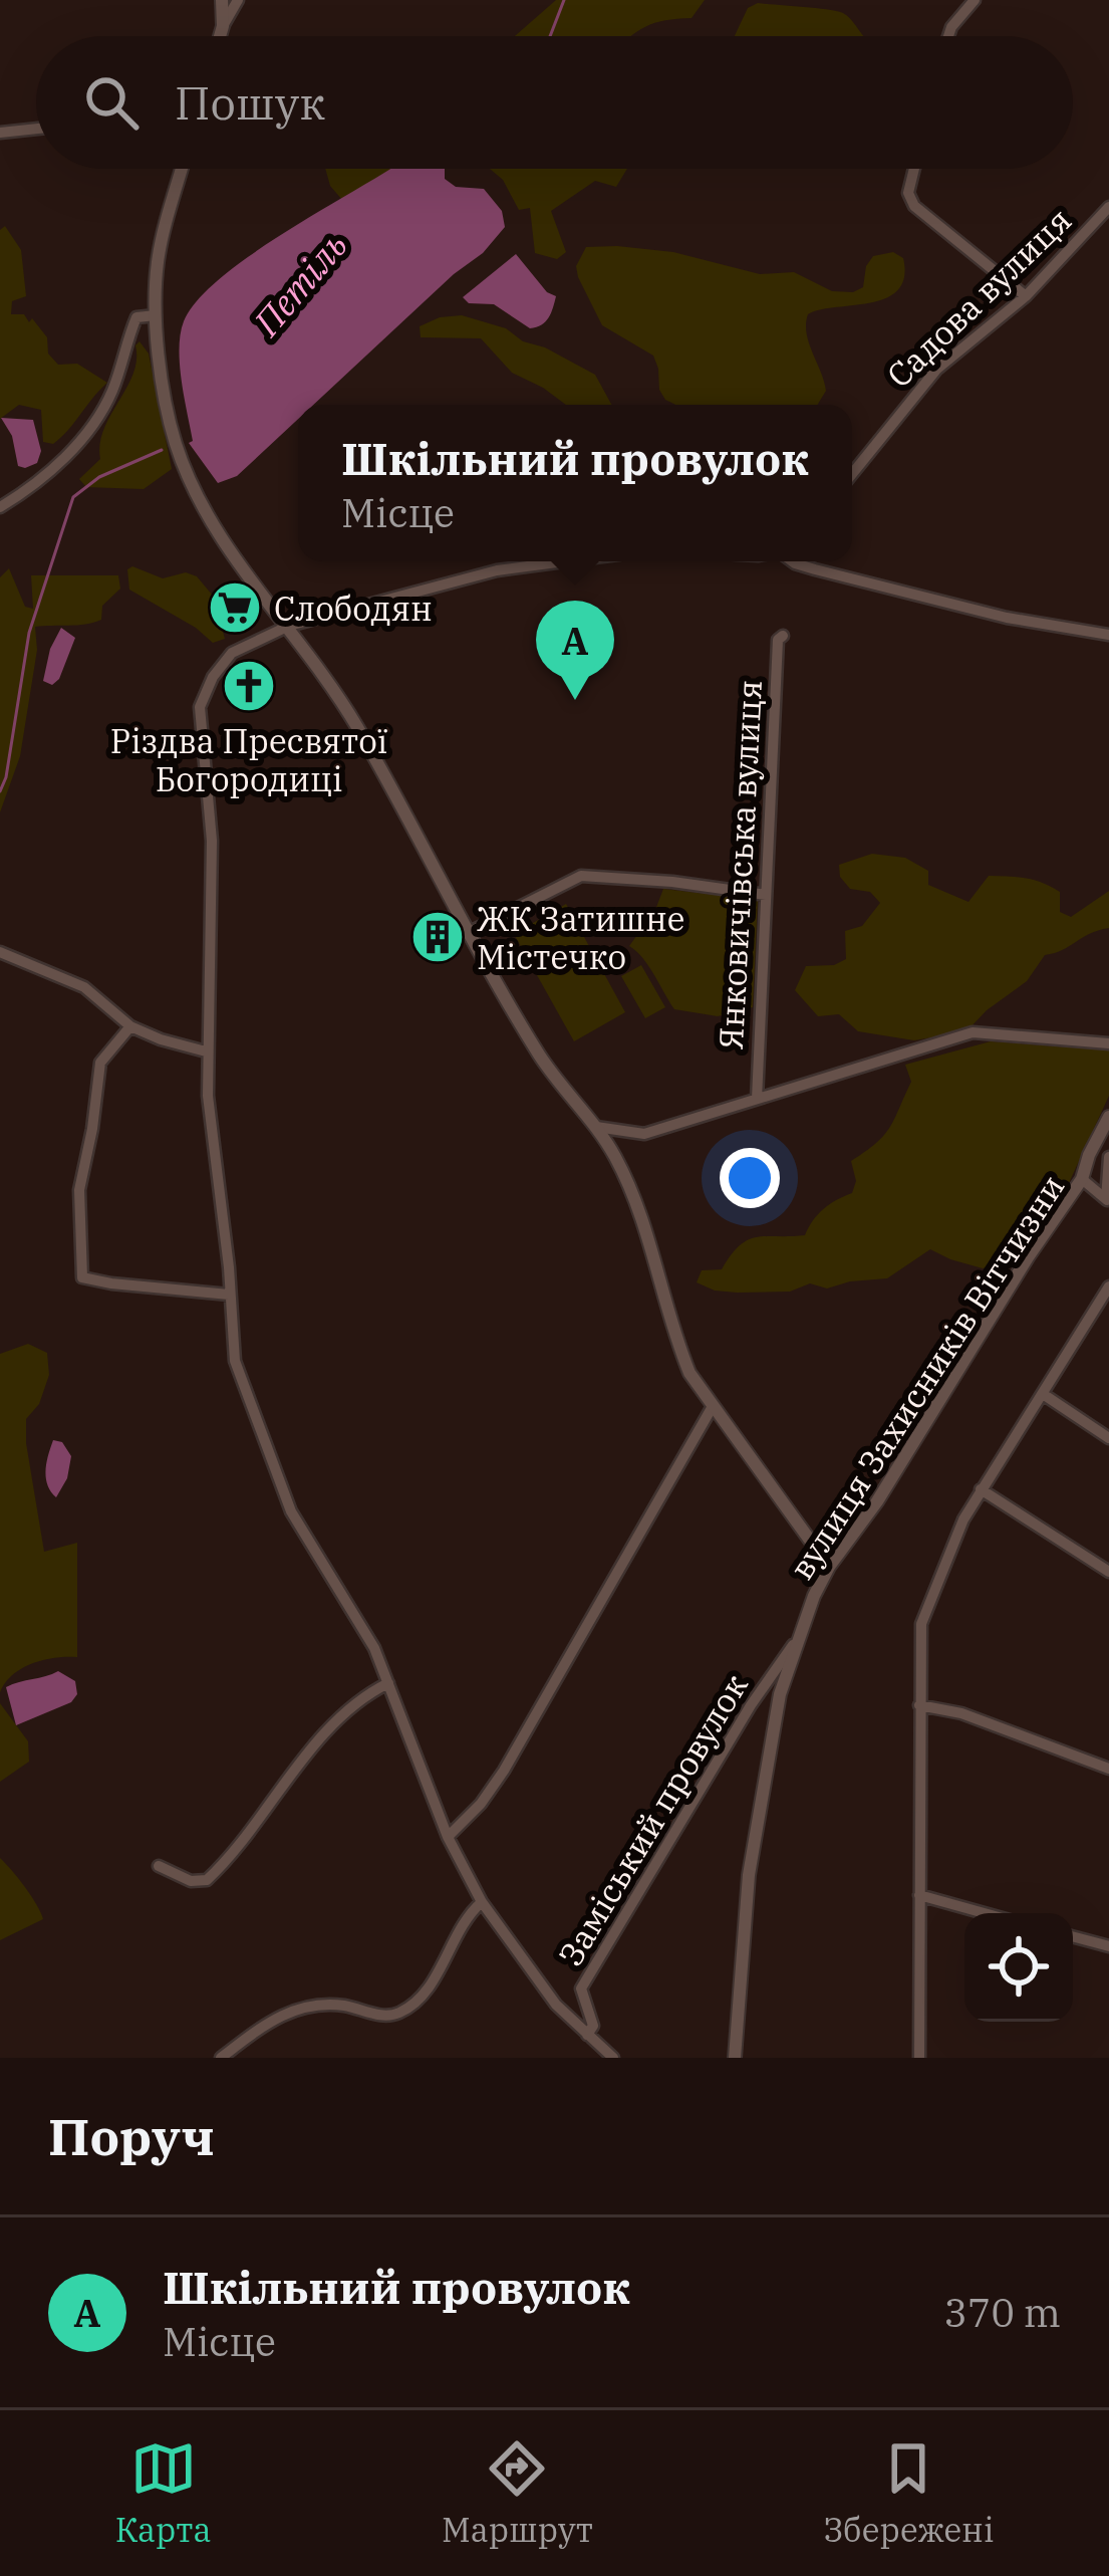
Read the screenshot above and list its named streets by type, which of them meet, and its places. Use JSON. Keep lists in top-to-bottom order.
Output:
{
  "streets": {
    "street": [
      "Садова вулиця",
      "Янковичівська вулиця",
      "вулиця Захисників Вітчизни",
      "Заміський провулок"
    ]
  },
  "crossings": [
    ["вулиця Захисників Вітчизни", "Заміський провулок"]
  ],
  "water": ["Петіль"],
  "places": {
    "supermarket": ["Слободян"],
    "church": ["Різдва Пресвятої Богородиці"],
    "building": ["ЖК Затишне Містечко"]
  },
  "page": {
    "search": "Пошук",
    "popup": ["Шкільний провулок", "Місце"],
    "pins": "A",
    "heading": "Поруч",
    "list": [
      {
        "mark": "A",
        "name": "Шкільний провулок",
        "note": "Місце",
        "value": "370 m"
      }
    ],
    "nav": ["Карта", "Маршрут", "Збережені"]
  }
}
